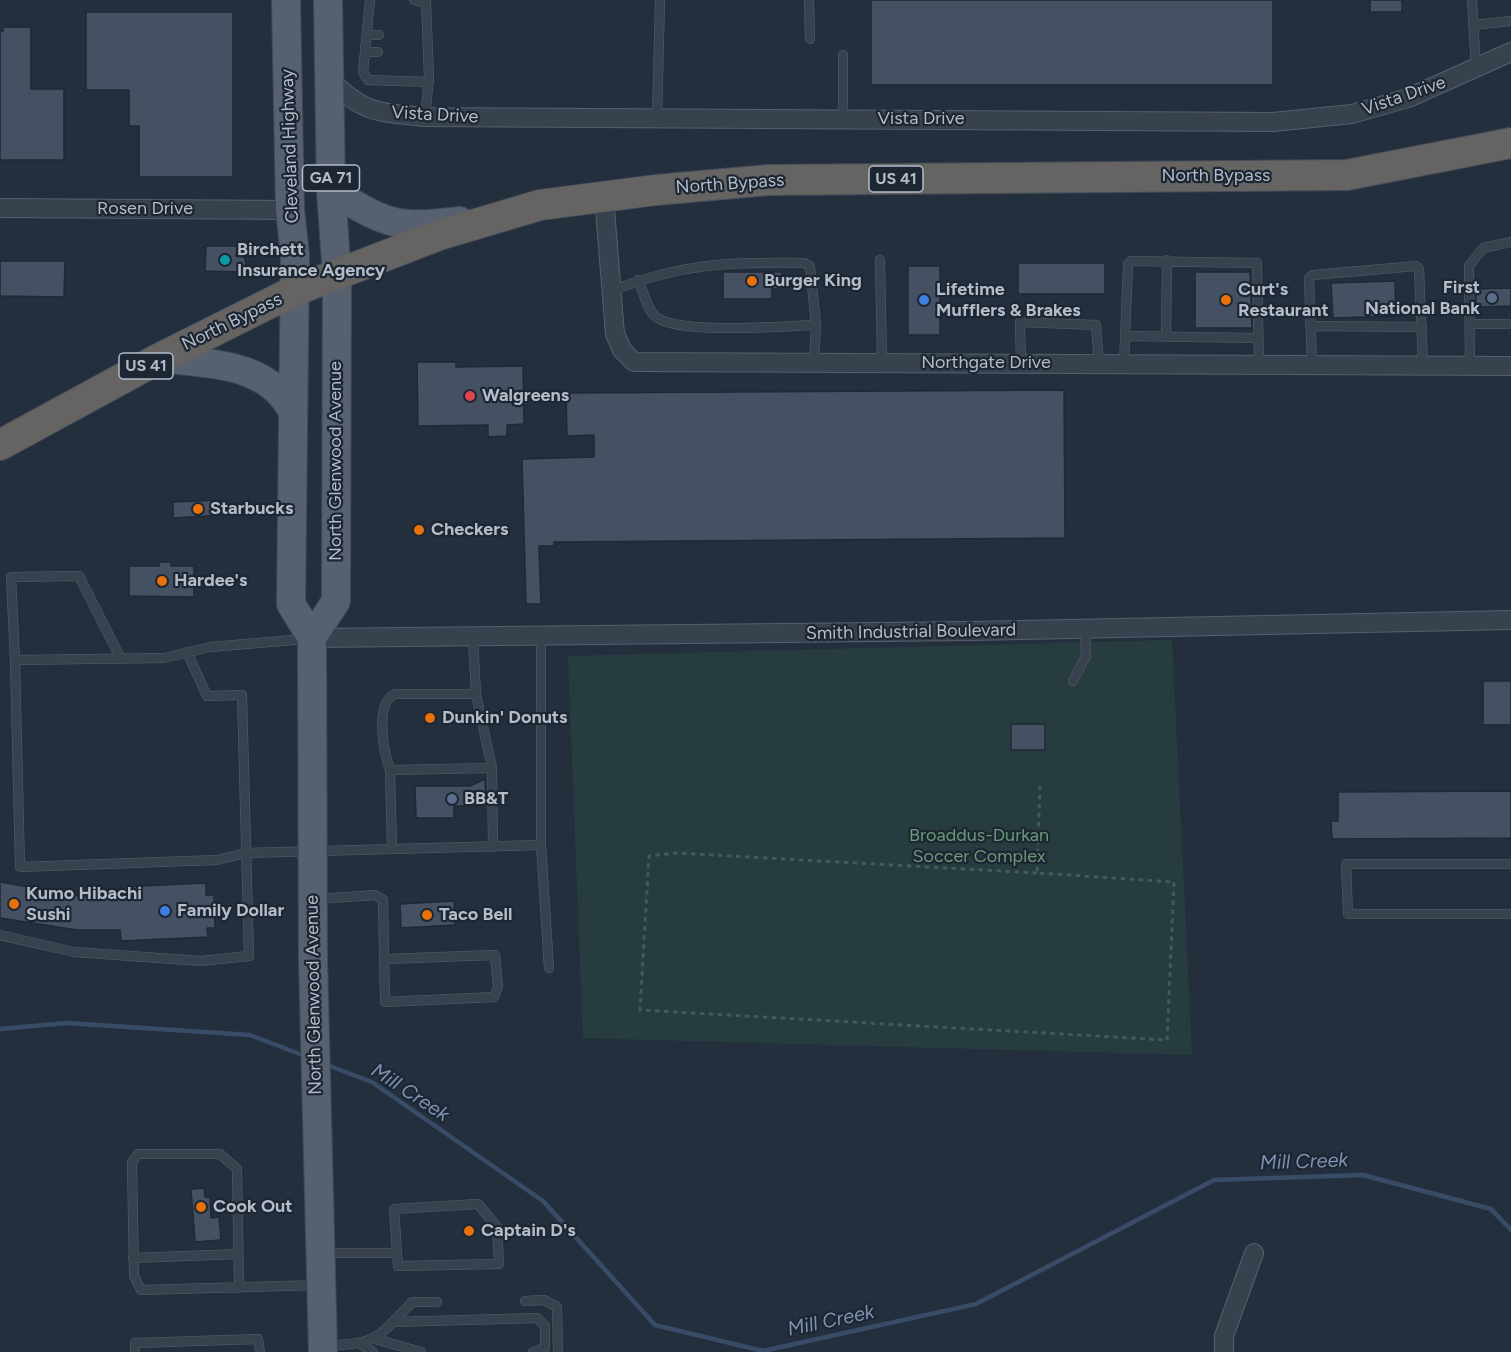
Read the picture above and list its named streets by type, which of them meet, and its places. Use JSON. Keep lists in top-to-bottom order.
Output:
{
  "streets": {
    "highway": ["North Bypass", "US 41"],
    "main road": ["Cleveland Highway", "GA 71", "North Glenwood Avenue"],
    "street": [
      "Vista Drive",
      "Rosen Drive",
      "Northgate Drive",
      "Smith Industrial Boulevard"
    ]
  },
  "crossings": [
    ["Vista Drive", "GA 71"],
    ["Cleveland Highway", "North Bypass"],
    ["Cleveland Highway", "Rosen Drive"],
    ["North Bypass", "GA 71"],
    ["North Bypass", "Northgate Drive"],
    ["North Bypass", "North Glenwood Avenue"],
    ["GA 71", "North Glenwood Avenue"],
    ["North Glenwood Avenue", "Smith Industrial Boulevard"]
  ],
  "water": ["Mill Creek"],
  "parks": ["Broaddus-Durkan Soccer Complex"],
  "places": [
    "Birchett Insurance Agency",
    "Burger King",
    "First National Bank",
    "Lifetime Mufflers & Brakes",
    "Curt's Restaurant",
    "Walgreens",
    "Starbucks",
    "Checkers",
    "Hardee's",
    "Dunkin' Donuts",
    "BB&T",
    "Kumo Hibachi Sushi",
    "Family Dollar",
    "Taco Bell",
    "Cook Out",
    "Captain D's"
  ]
}
